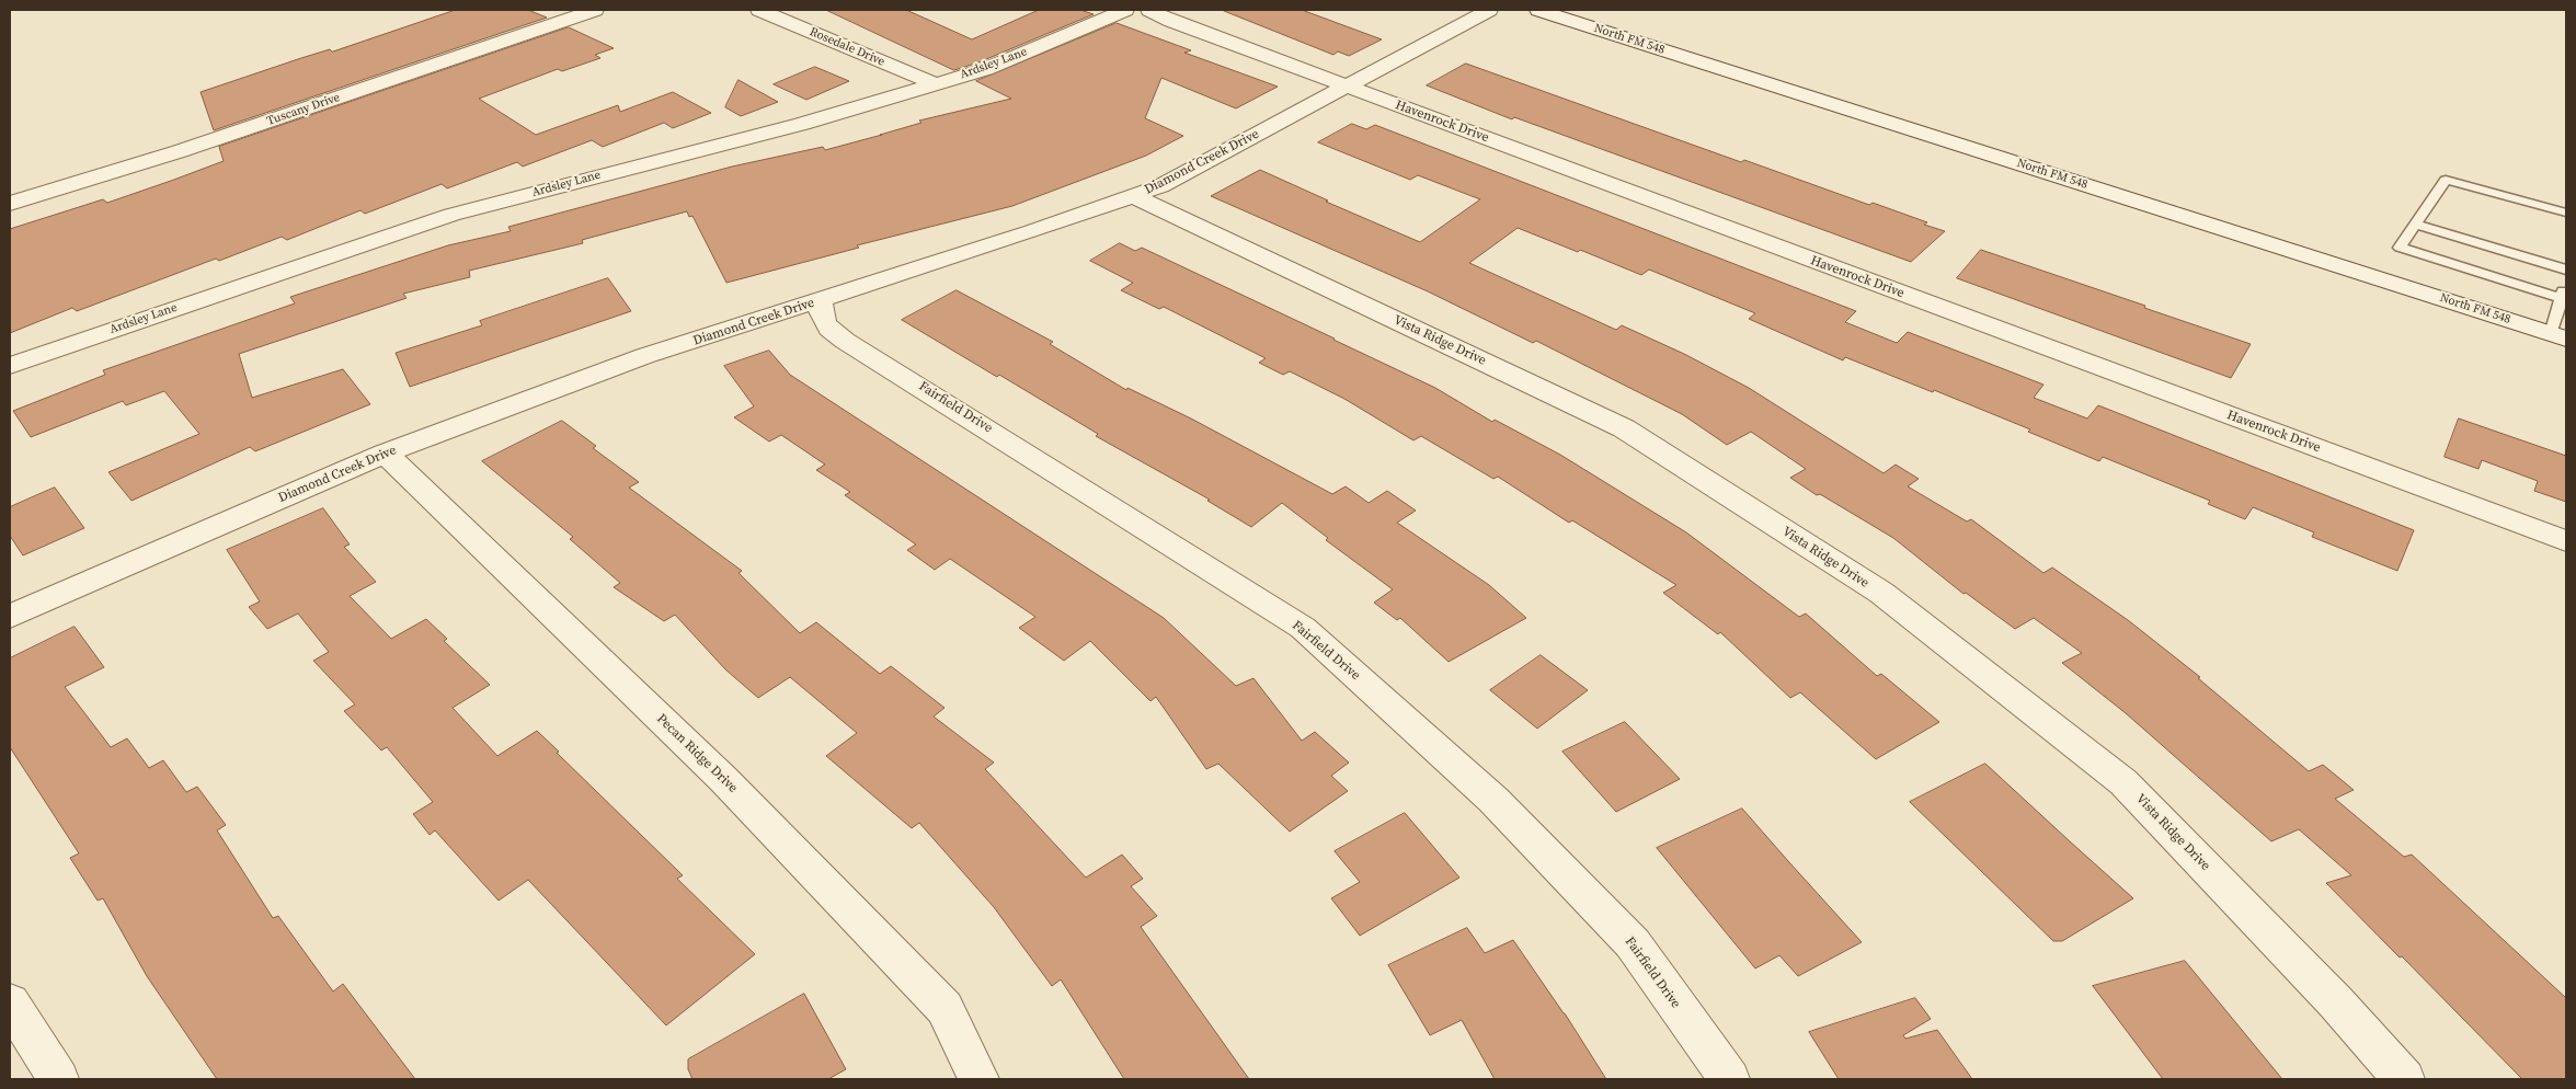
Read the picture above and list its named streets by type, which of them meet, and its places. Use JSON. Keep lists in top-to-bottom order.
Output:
{
  "streets": {
    "street": [
      "North FM 548",
      "Rosedale Drive",
      "Ardsley Lane",
      "Tuscany Drive",
      "Havenrock Drive",
      "Diamond Creek Drive",
      "Vista Ridge Drive",
      "Fairfield Drive",
      "Pecan Ridge Drive"
    ]
  },
  "crossings": [
    ["Rosedale Drive", "Ardsley Lane"],
    ["Havenrock Drive", "Diamond Creek Drive"],
    ["Diamond Creek Drive", "Vista Ridge Drive"],
    ["Diamond Creek Drive", "Fairfield Drive"],
    ["Diamond Creek Drive", "Pecan Ridge Drive"]
  ]
}
